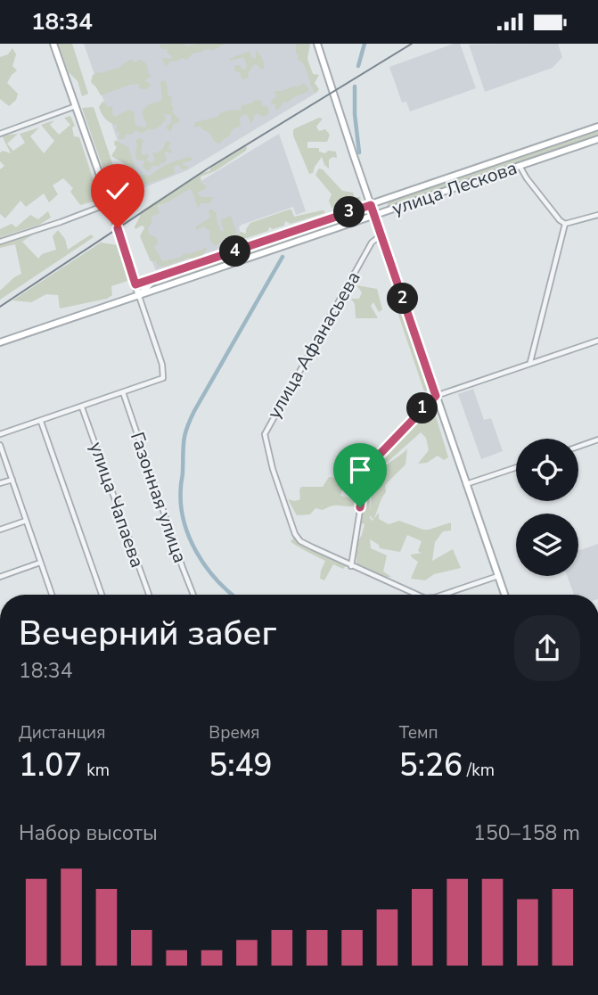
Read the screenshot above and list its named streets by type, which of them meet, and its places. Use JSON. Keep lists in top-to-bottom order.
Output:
{
  "streets": {
    "main road": ["улица Лескова"],
    "street": ["улица Афанасьева", "Газонная улица", "улица Чапаева"]
  },
  "page": {
    "status": "18:34",
    "pins": [
      "3",
      "4",
      "2",
      "1"
    ],
    "heading": ["Вечерний забег", "18:34"],
    "stats": [
      ["Дистанция", "1.07 km"],
      ["Время", "5:49"],
      ["Темп", "5:26 /km"]
    ],
    "chart": ["Набор высоты", "150–158 m"]
  }
}
